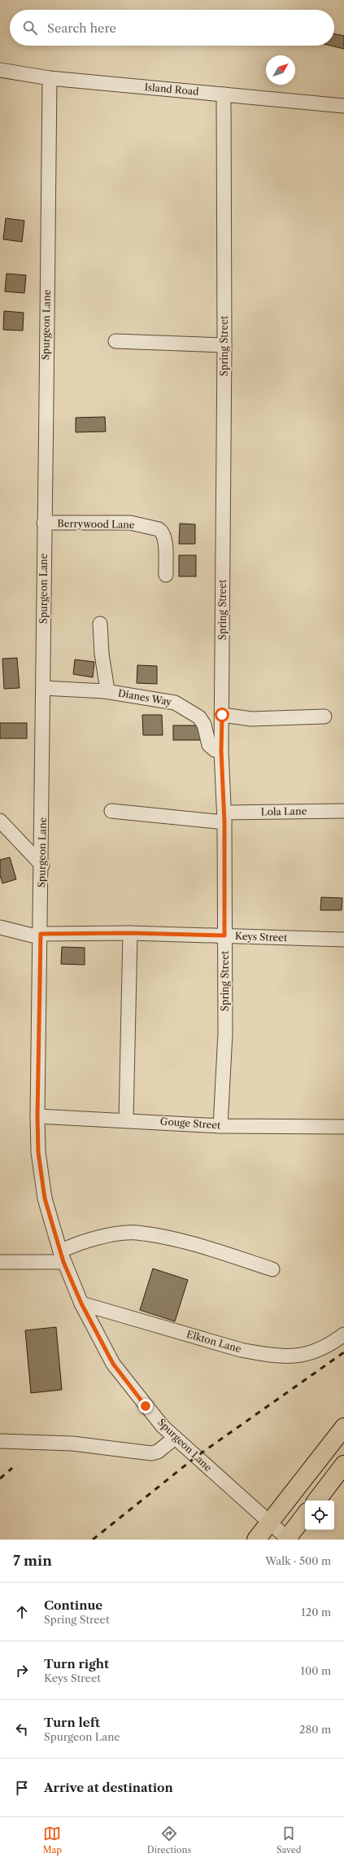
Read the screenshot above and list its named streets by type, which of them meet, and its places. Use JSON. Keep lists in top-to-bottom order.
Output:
{
  "streets": {
    "street": [
      "Island Road",
      "Spurgeon Lane",
      "Spring Street",
      "Berrywood Lane",
      "Dianes Way",
      "Lola Lane",
      "Keys Street",
      "Gouge Street",
      "Elkton Lane"
    ]
  },
  "crossings": [
    ["Island Road", "Spurgeon Lane"],
    ["Island Road", "Spring Street"],
    ["Spurgeon Lane", "Berrywood Lane"],
    ["Spurgeon Lane", "Dianes Way"],
    ["Spurgeon Lane", "Keys Street"],
    ["Spurgeon Lane", "Gouge Street"],
    ["Spurgeon Lane", "Elkton Lane"],
    ["Spring Street", "Dianes Way"],
    ["Spring Street", "Lola Lane"],
    ["Spring Street", "Keys Street"],
    ["Spring Street", "Gouge Street"]
  ],
  "north": "top right",
  "page": {
    "search": "Search here",
    "heading": ["7 min", "Walk · 500 m"],
    "list": [
      ["Continue", "Spring Street", "120 m"],
      ["Turn right", "Keys Street", "100 m"],
      ["Turn left", "Spurgeon Lane", "280 m"],
      "Arrive at destination"
    ],
    "nav": ["Map", "Directions", "Saved"]
  }
}
